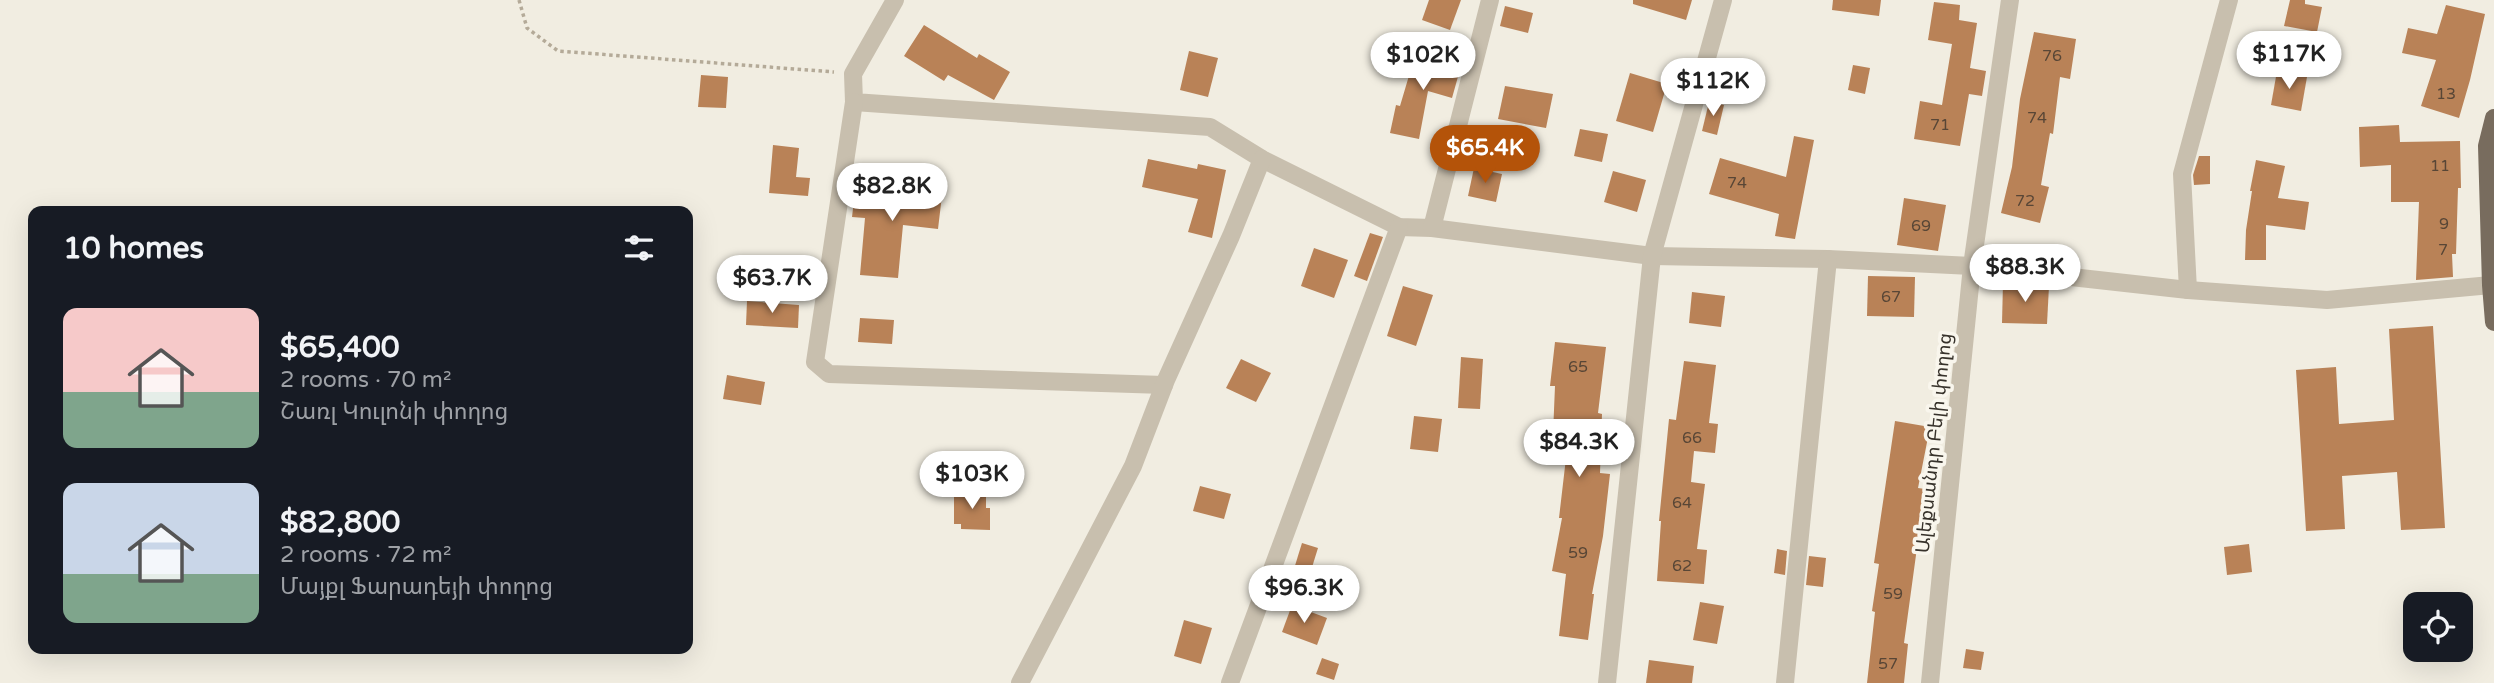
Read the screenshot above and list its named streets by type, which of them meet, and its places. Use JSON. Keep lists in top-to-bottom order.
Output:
{
  "streets": {
    "street": ["Ալեքսանդր Բելի փողոց"]
  },
  "house_numbers": [
    "76",
    "13",
    "74",
    "71",
    "11",
    "74",
    "72",
    "9",
    "69",
    "7",
    "67",
    "65",
    "66",
    "64",
    "59",
    "62",
    "59",
    "57"
  ],
  "page": {
    "price": [
      "$117K",
      "$102K",
      "$112K",
      "$65.4K",
      "$82.8K",
      "$88.3K",
      "$63.7K",
      "$84.3K",
      "$103K",
      "$96.3K"
    ],
    "heading": "10 homes",
    "list": [
      {
        "name": "$65,400",
        "note": "2 rooms · 70 m² · Շառլ Կուլոնի փողոց"
      },
      {
        "name": "$82,800",
        "note": "2 rooms · 72 m² · Մայքլ Ֆարադեյի փողոց"
      }
    ]
  }
}
